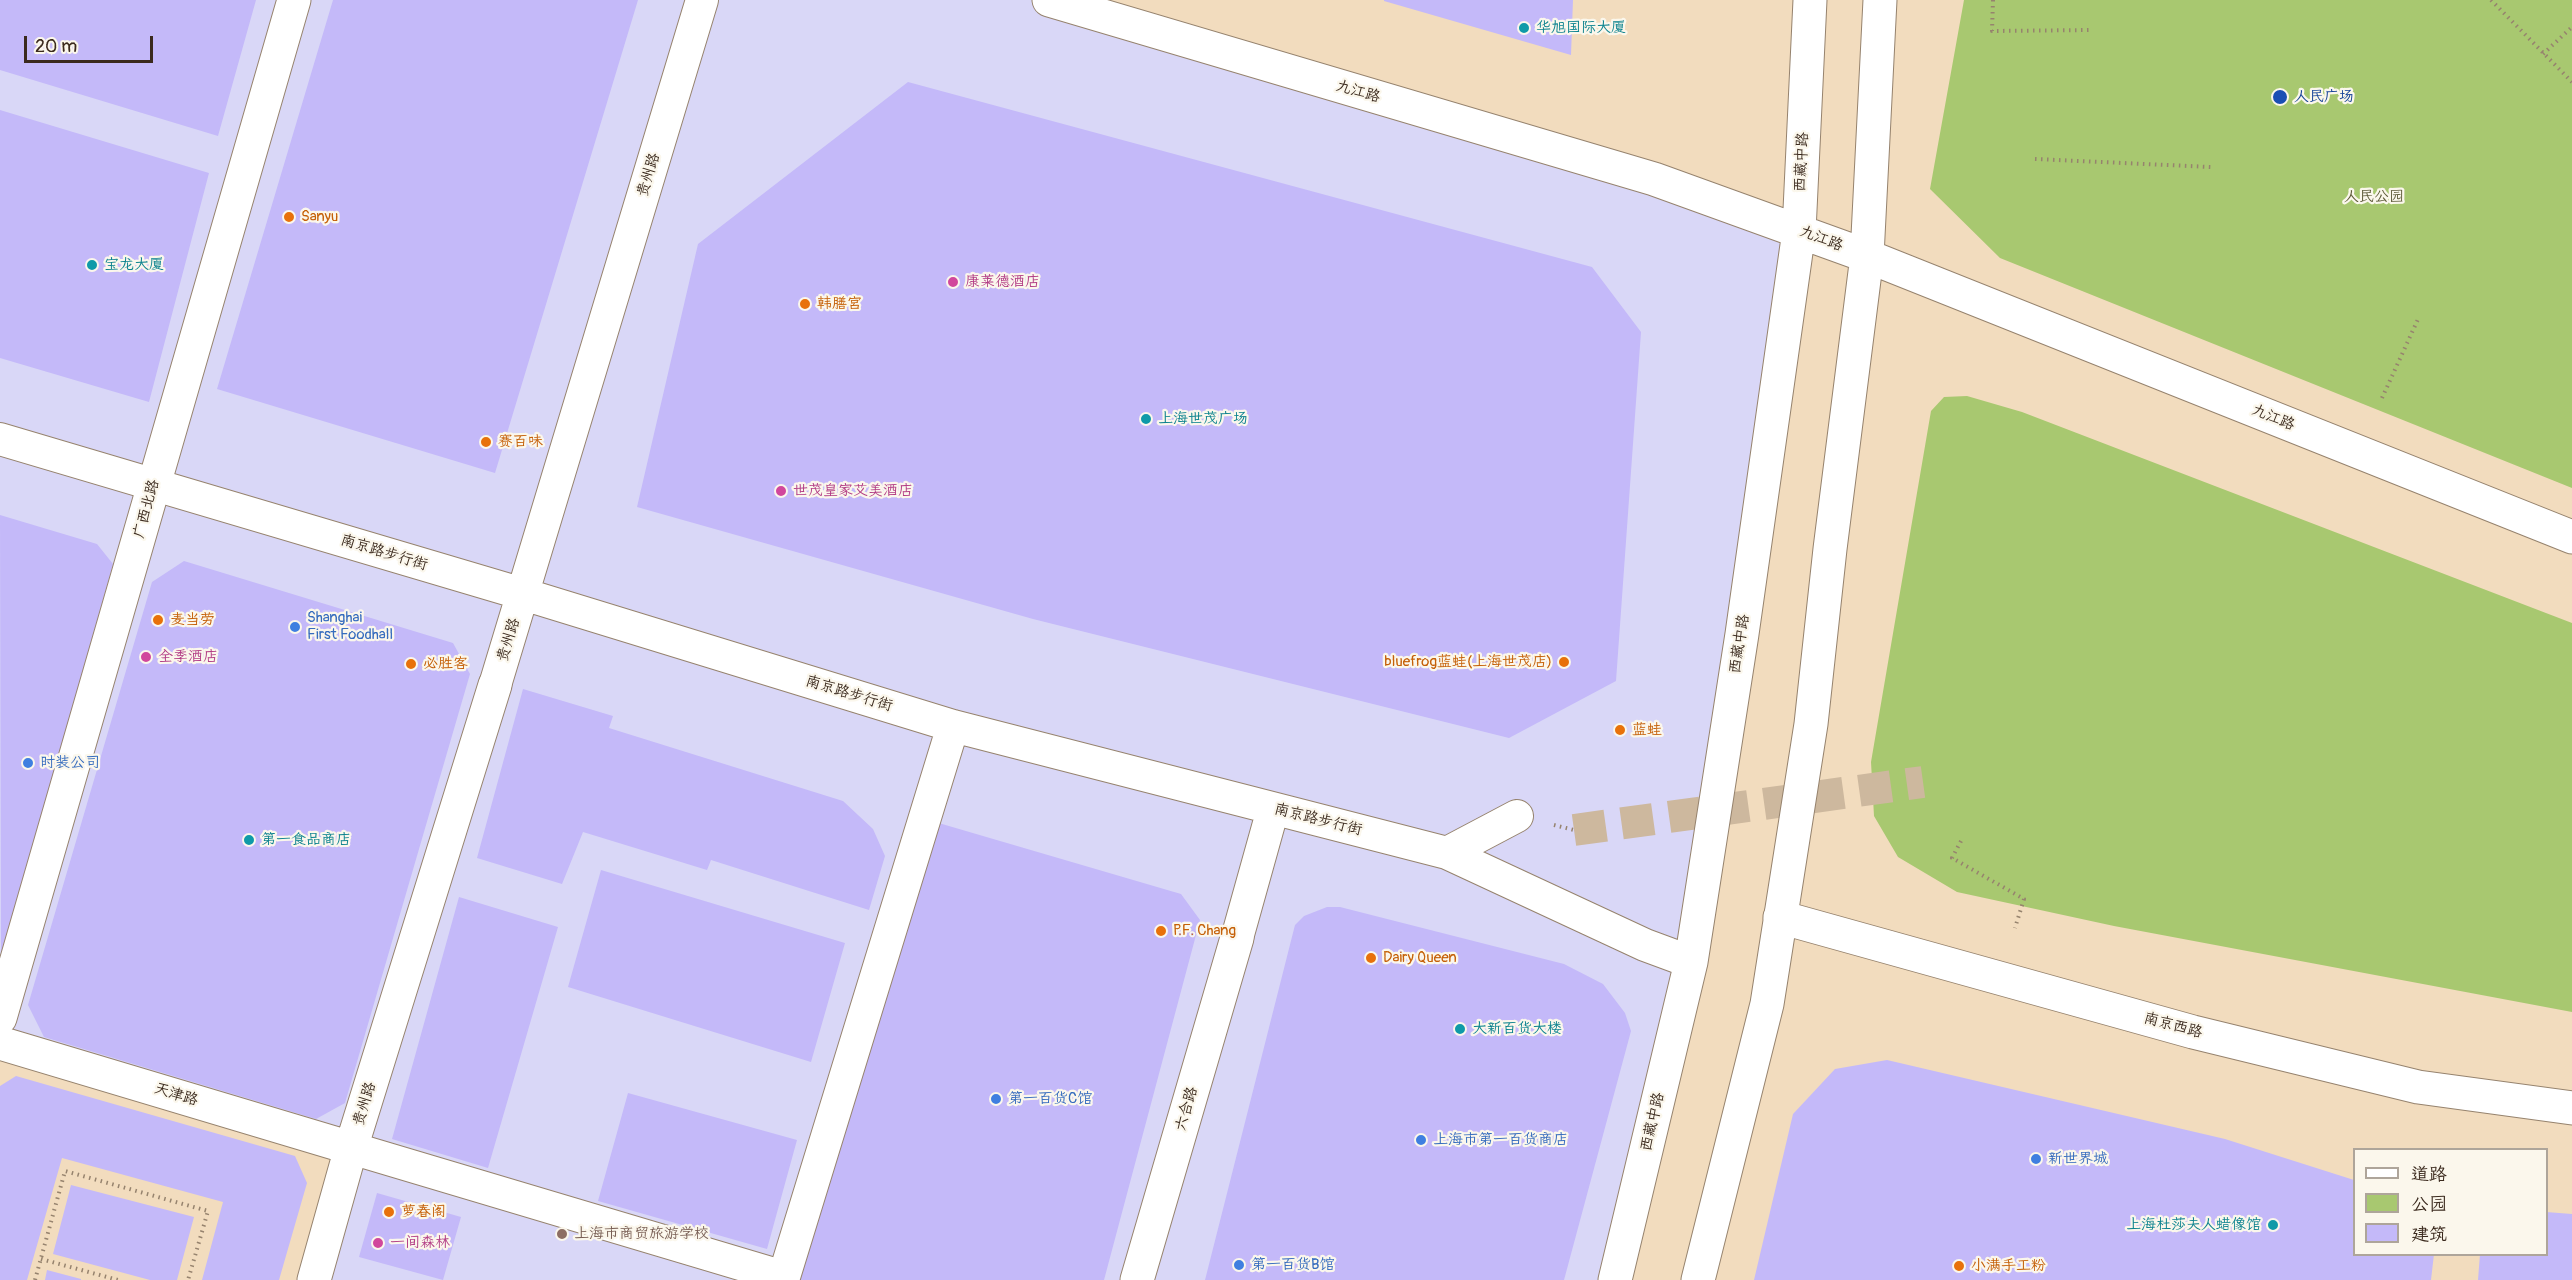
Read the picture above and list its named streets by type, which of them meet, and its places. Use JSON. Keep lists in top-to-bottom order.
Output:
{
  "streets": {
    "main road": [
      "九江路",
      "西藏中路",
      "贵州路",
      "广西北路",
      "南京西路",
      "天津路",
      "六合路"
    ],
    "street": ["南京路步行街"]
  },
  "crossings": [
    ["九江路", "西藏中路"],
    ["西藏中路", "南京路步行街"],
    ["贵州路", "南京路步行街"],
    ["贵州路", "天津路"],
    ["广西北路", "南京路步行街"]
  ],
  "parks": ["人民公园"],
  "places": [
    "华旭国际大厦",
    "人民广场",
    "Sanyu",
    "宝龙大厦",
    "康莱德酒店",
    "韩膳宫",
    "上海世茂广场",
    "赛百味",
    "世茂皇家艾美酒店",
    "麦当劳",
    "Shanghai First Foodhall",
    "全季酒店",
    "bluefrog蓝蛙(上海世茂店)",
    "必胜客",
    "蓝蛙",
    "时装公司",
    "第一食品商店",
    "P.F. Chang",
    "Dairy Queen",
    "大新百货大楼",
    "第一百货C馆",
    "上海市第一百货商店",
    "新世界城",
    "萝春阁",
    "上海杜莎夫人蜡像馆",
    "上海市商贸旅游学校",
    "一间森林",
    "第一百货B馆",
    "小满手工粉"
  ],
  "legend": ["道路", "公园", "建筑"],
  "scale_bar": "20 m"
}
